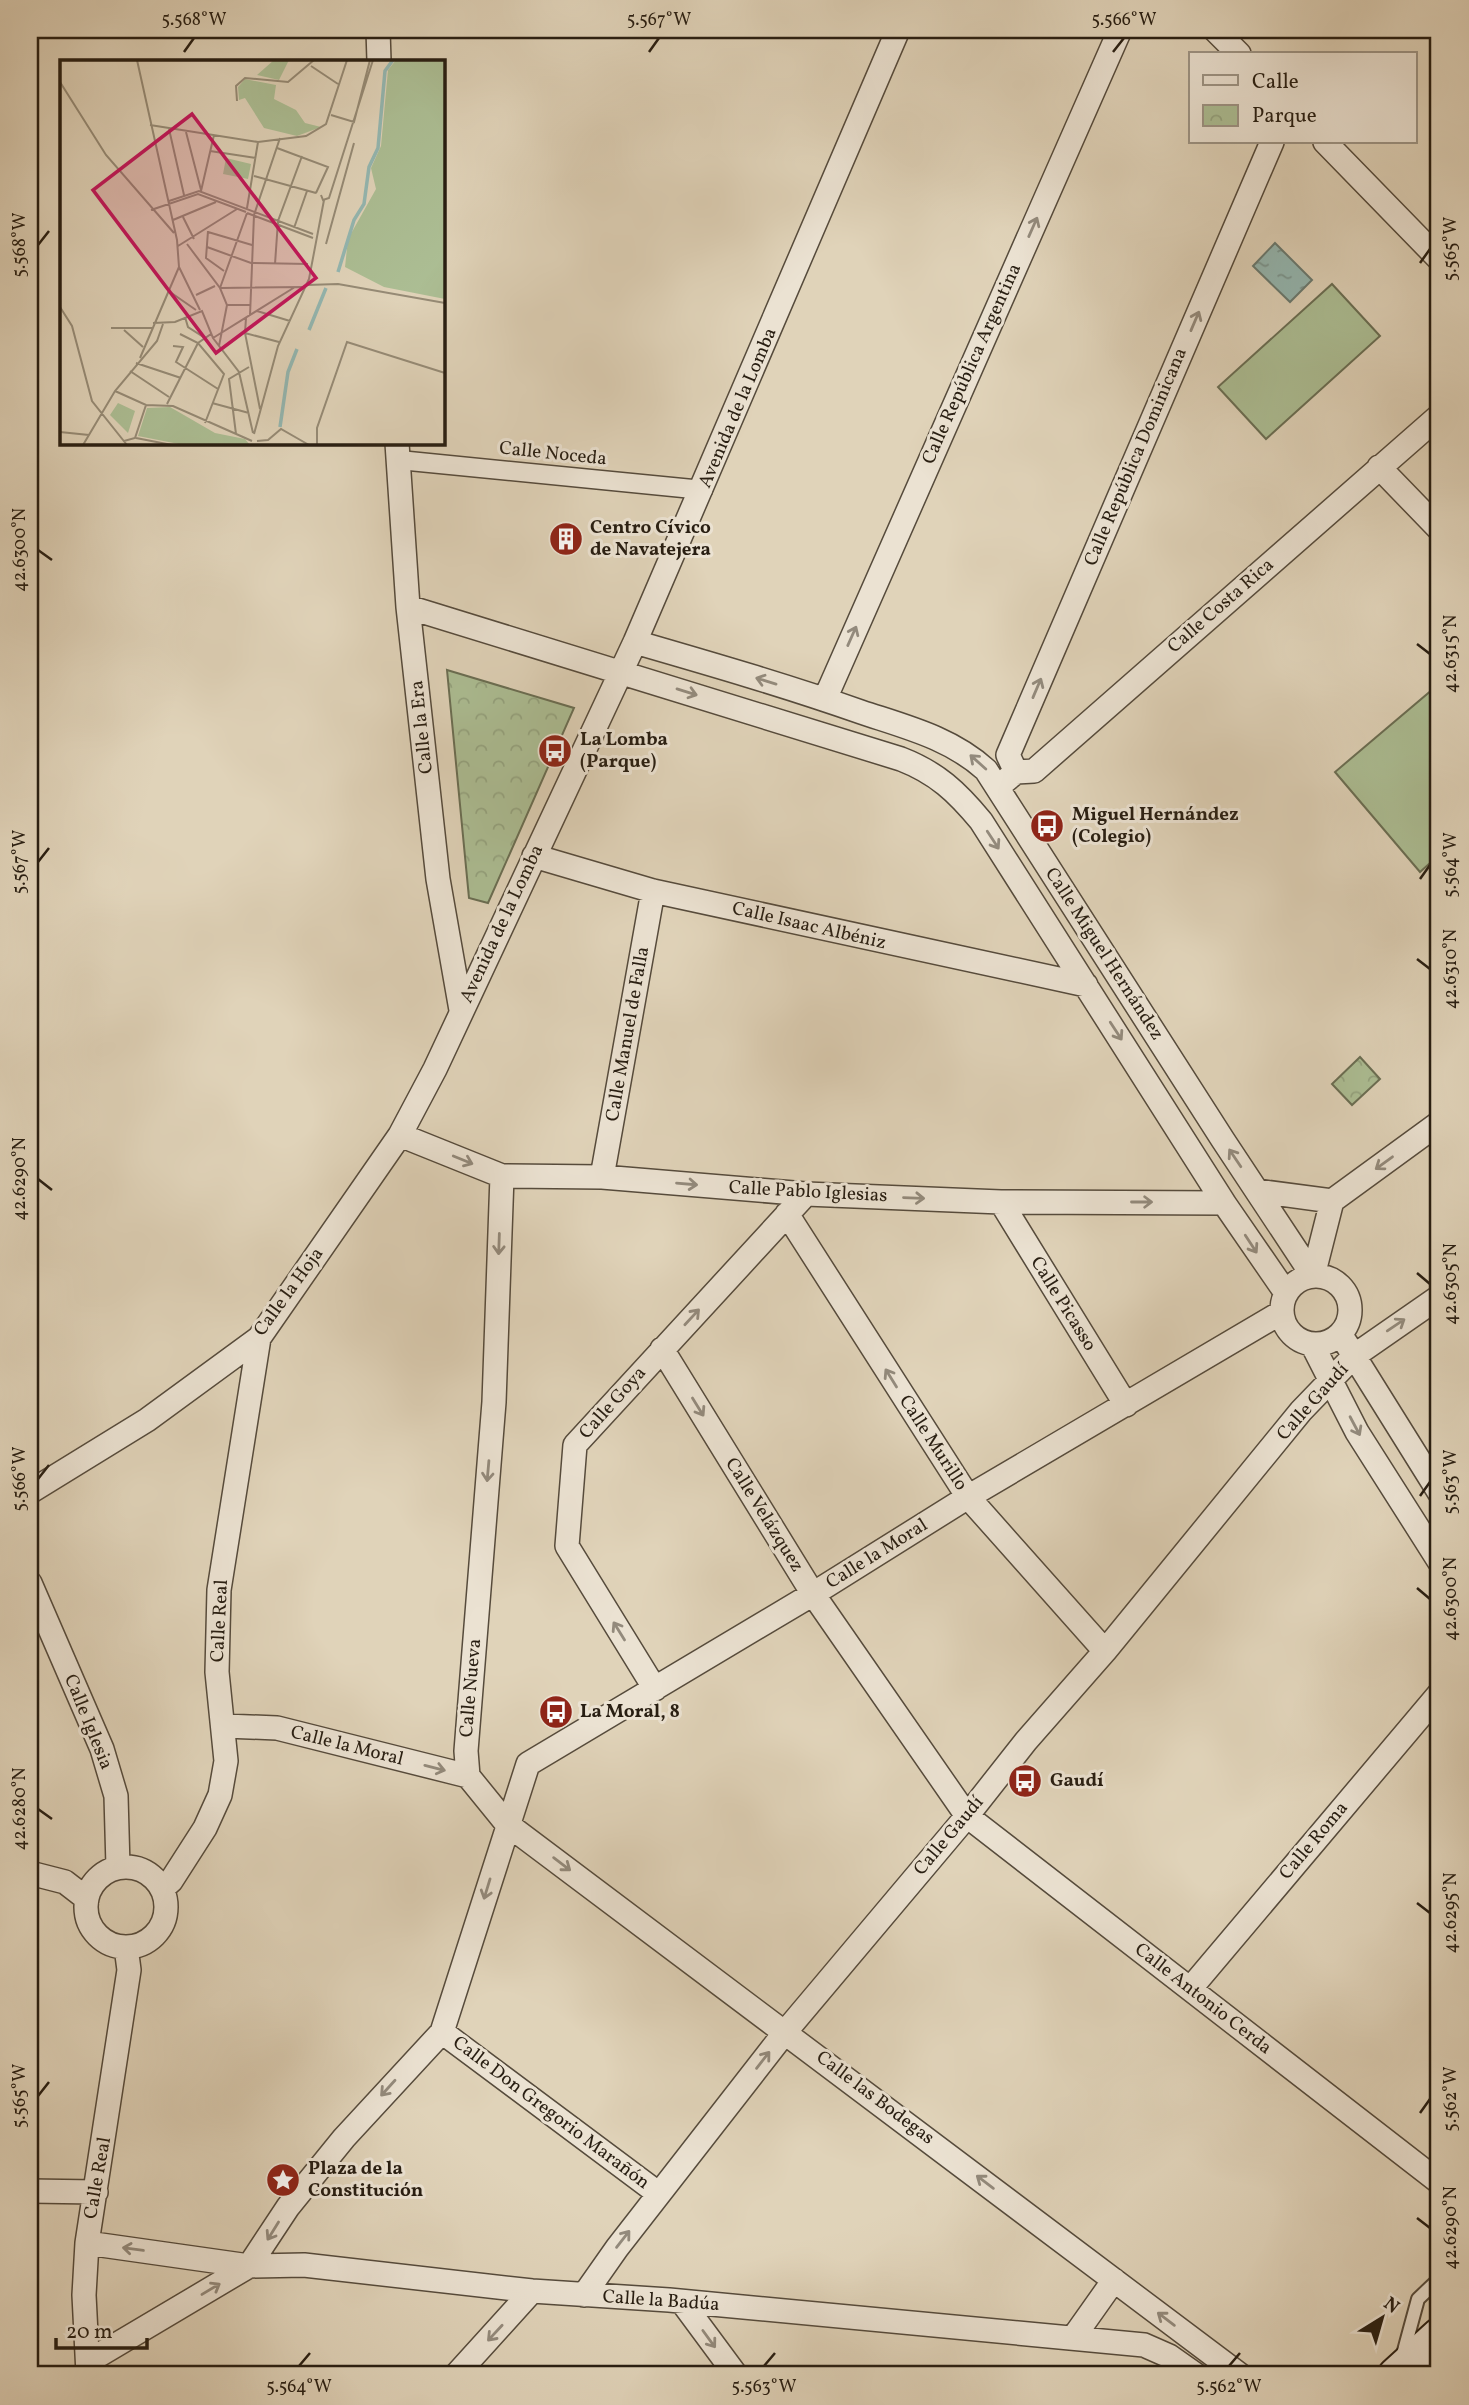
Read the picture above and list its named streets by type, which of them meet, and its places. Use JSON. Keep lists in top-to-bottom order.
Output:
{
  "streets": {
    "street": [
      "Calle República Argentina",
      "Avenida de la Lomba",
      "Calle Noceda",
      "Calle República Dominicana",
      "Calle Costa Rica",
      "Calle la Era",
      "Calle Isaac Albéniz",
      "Calle Miguel Hernández",
      "Calle Manuel de Falla",
      "Calle Pablo Iglesias",
      "Calle la Hoja",
      "Calle Picasso",
      "Calle Gaudí",
      "Calle Goya",
      "Calle Murillo",
      "Calle Velázquez",
      "Calle la Moral",
      "Calle Real",
      "Calle Nueva",
      "Calle Iglesia",
      "Calle Roma",
      "Calle Antonio Cerda",
      "Calle las Bodegas",
      "Calle Don Gregorio Marañón",
      "Calle la Badúa"
    ]
  },
  "crossings": [
    ["Calle República Argentina", "Calle Miguel Hernández"],
    ["Avenida de la Lomba", "Calle Noceda"],
    ["Avenida de la Lomba", "Calle la Era"],
    ["Avenida de la Lomba", "Calle Isaac Albéniz"],
    ["Avenida de la Lomba", "Calle Miguel Hernández"],
    ["Avenida de la Lomba", "Calle la Hoja"],
    ["Calle Noceda", "Calle la Era"],
    ["Calle República Dominicana", "Calle Costa Rica"],
    ["Calle República Dominicana", "Calle Miguel Hernández"],
    ["Calle Costa Rica", "Calle Miguel Hernández"],
    ["Calle la Era", "Calle Miguel Hernández"],
    ["Calle la Era", "Calle la Hoja"],
    ["Calle Isaac Albéniz", "Calle Miguel Hernández"],
    ["Calle Isaac Albéniz", "Calle Manuel de Falla"],
    ["Calle Miguel Hernández", "Calle Pablo Iglesias"],
    ["Calle Miguel Hernández", "Calle la Moral"],
    ["Calle Manuel de Falla", "Calle Pablo Iglesias"],
    ["Calle Pablo Iglesias", "Calle la Hoja"],
    ["Calle Pablo Iglesias", "Calle Picasso"],
    ["Calle Pablo Iglesias", "Calle Goya"],
    ["Calle Pablo Iglesias", "Calle Nueva"],
    ["Calle la Hoja", "Calle Real"],
    ["Calle Picasso", "Calle la Moral"],
    ["Calle Gaudí", "Calle Murillo"],
    ["Calle Gaudí", "Calle Velázquez"],
    ["Calle Gaudí", "Calle Antonio Cerda"],
    ["Calle Gaudí", "Calle las Bodegas"],
    ["Calle Gaudí", "Calle Don Gregorio Marañón"],
    ["Calle Gaudí", "Calle la Badúa"],
    ["Calle Goya", "Calle Murillo"],
    ["Calle Goya", "Calle Velázquez"],
    ["Calle Goya", "Calle la Moral"],
    ["Calle Murillo", "Calle la Moral"],
    ["Calle Velázquez", "Calle la Moral"],
    ["Calle Velázquez", "Calle Antonio Cerda"],
    ["Calle la Moral", "Calle Real"],
    ["Calle la Moral", "Calle Nueva"],
    ["Calle la Moral", "Calle las Bodegas"],
    ["Calle Real", "Calle Iglesia"],
    ["Calle Real", "Calle la Badúa"],
    ["Calle Roma", "Calle Antonio Cerda"]
  ],
  "one_way": [
    "Calle República Argentina",
    "Calle República Dominicana",
    "Calle Pablo Iglesias",
    "Calle Goya",
    "Calle Murillo",
    "Calle Velázquez",
    "Calle Nueva"
  ],
  "places": {
    "building": ["Centro Cívico de Navatejera"],
    "bus stop": [
      "La Lomba (Parque)",
      "Miguel Hernández (Colegio)",
      "La Moral, 8",
      "Gaudí"
    ],
    "place": ["Plaza de la Constitución"]
  },
  "legend": ["Calle", "Parque"],
  "scale_bar": "20 m",
  "north": "top right",
  "coordinates": [
    "5.568°W",
    "5.567°W",
    "5.566°W",
    "5.565°W",
    "42.6300°N",
    "42.6315°N",
    "5.564°W",
    "42.6310°N",
    "42.6290°N",
    "42.6305°N",
    "5.563°W",
    "42.6280°N",
    "42.6295°N",
    "5.562°W"
  ]
}
